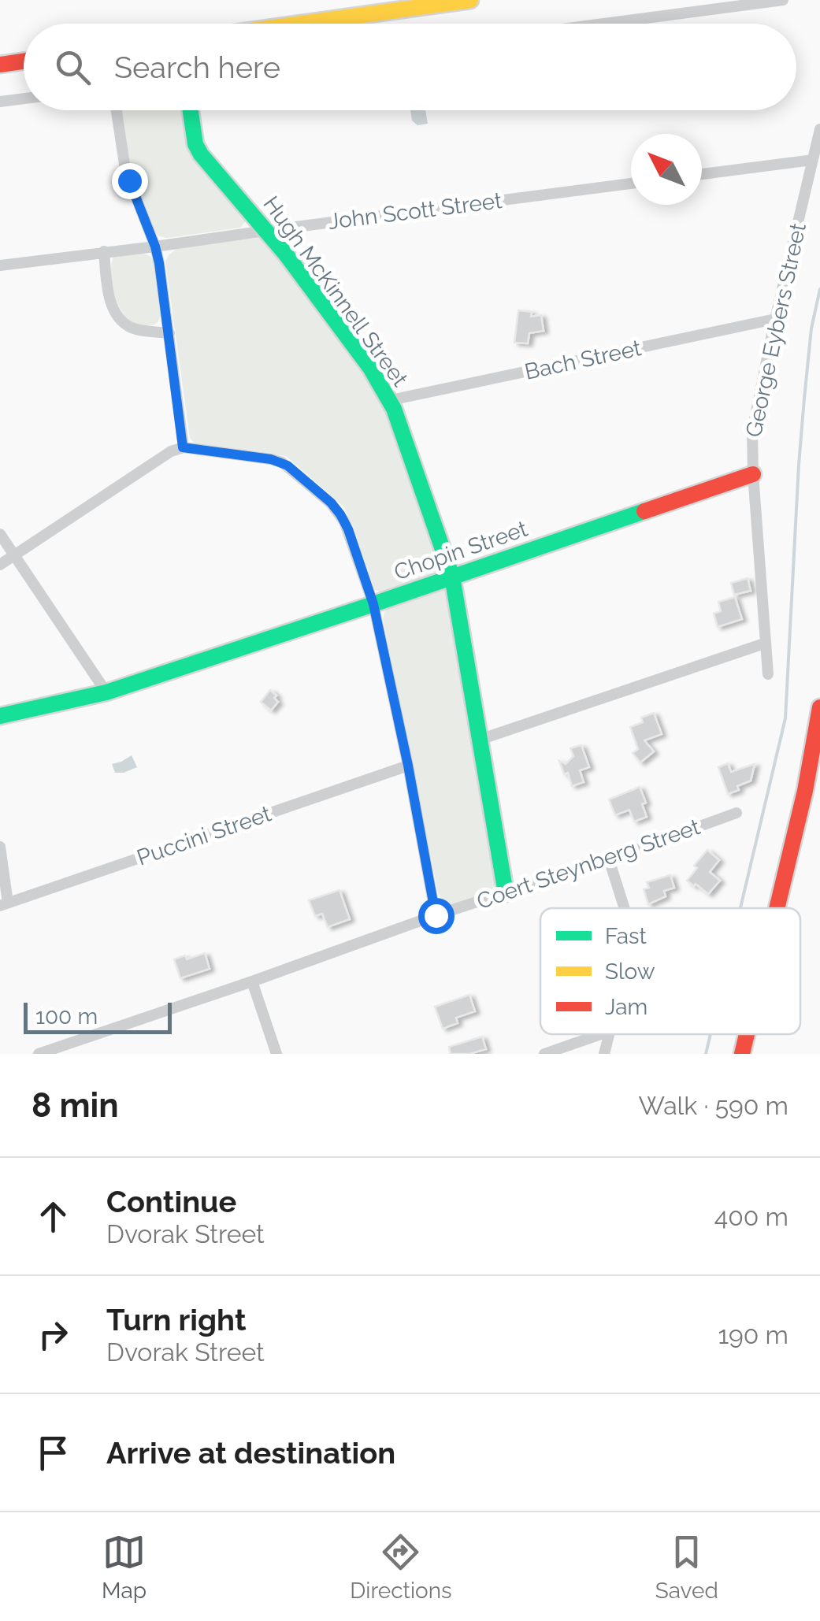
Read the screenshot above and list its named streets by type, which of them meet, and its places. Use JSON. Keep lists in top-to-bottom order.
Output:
{
  "streets": {
    "street": [
      "John Scott Street",
      "Hugh McKinnell Street",
      "George Eybers Street",
      "Bach Street",
      "Chopin Street",
      "Puccini Street",
      "Coert Steynberg Street"
    ]
  },
  "crossings": [
    ["John Scott Street", "Hugh McKinnell Street"],
    ["Hugh McKinnell Street", "Bach Street"],
    ["Hugh McKinnell Street", "Chopin Street"],
    ["Hugh McKinnell Street", "Coert Steynberg Street"],
    ["George Eybers Street", "Bach Street"],
    ["George Eybers Street", "Chopin Street"]
  ],
  "legend": ["Fast", "Slow", "Jam"],
  "scale_bar": "100 m",
  "north": "top left",
  "page": {
    "search": "Search here",
    "scale": "100 m",
    "heading": ["8 min", "Walk · 590 m"],
    "list": [
      ["Continue", "Dvorak Street", "400 m"],
      ["Turn right", "Dvorak Street", "190 m"],
      "Arrive at destination"
    ],
    "nav": ["Map", "Directions", "Saved"]
  }
}
